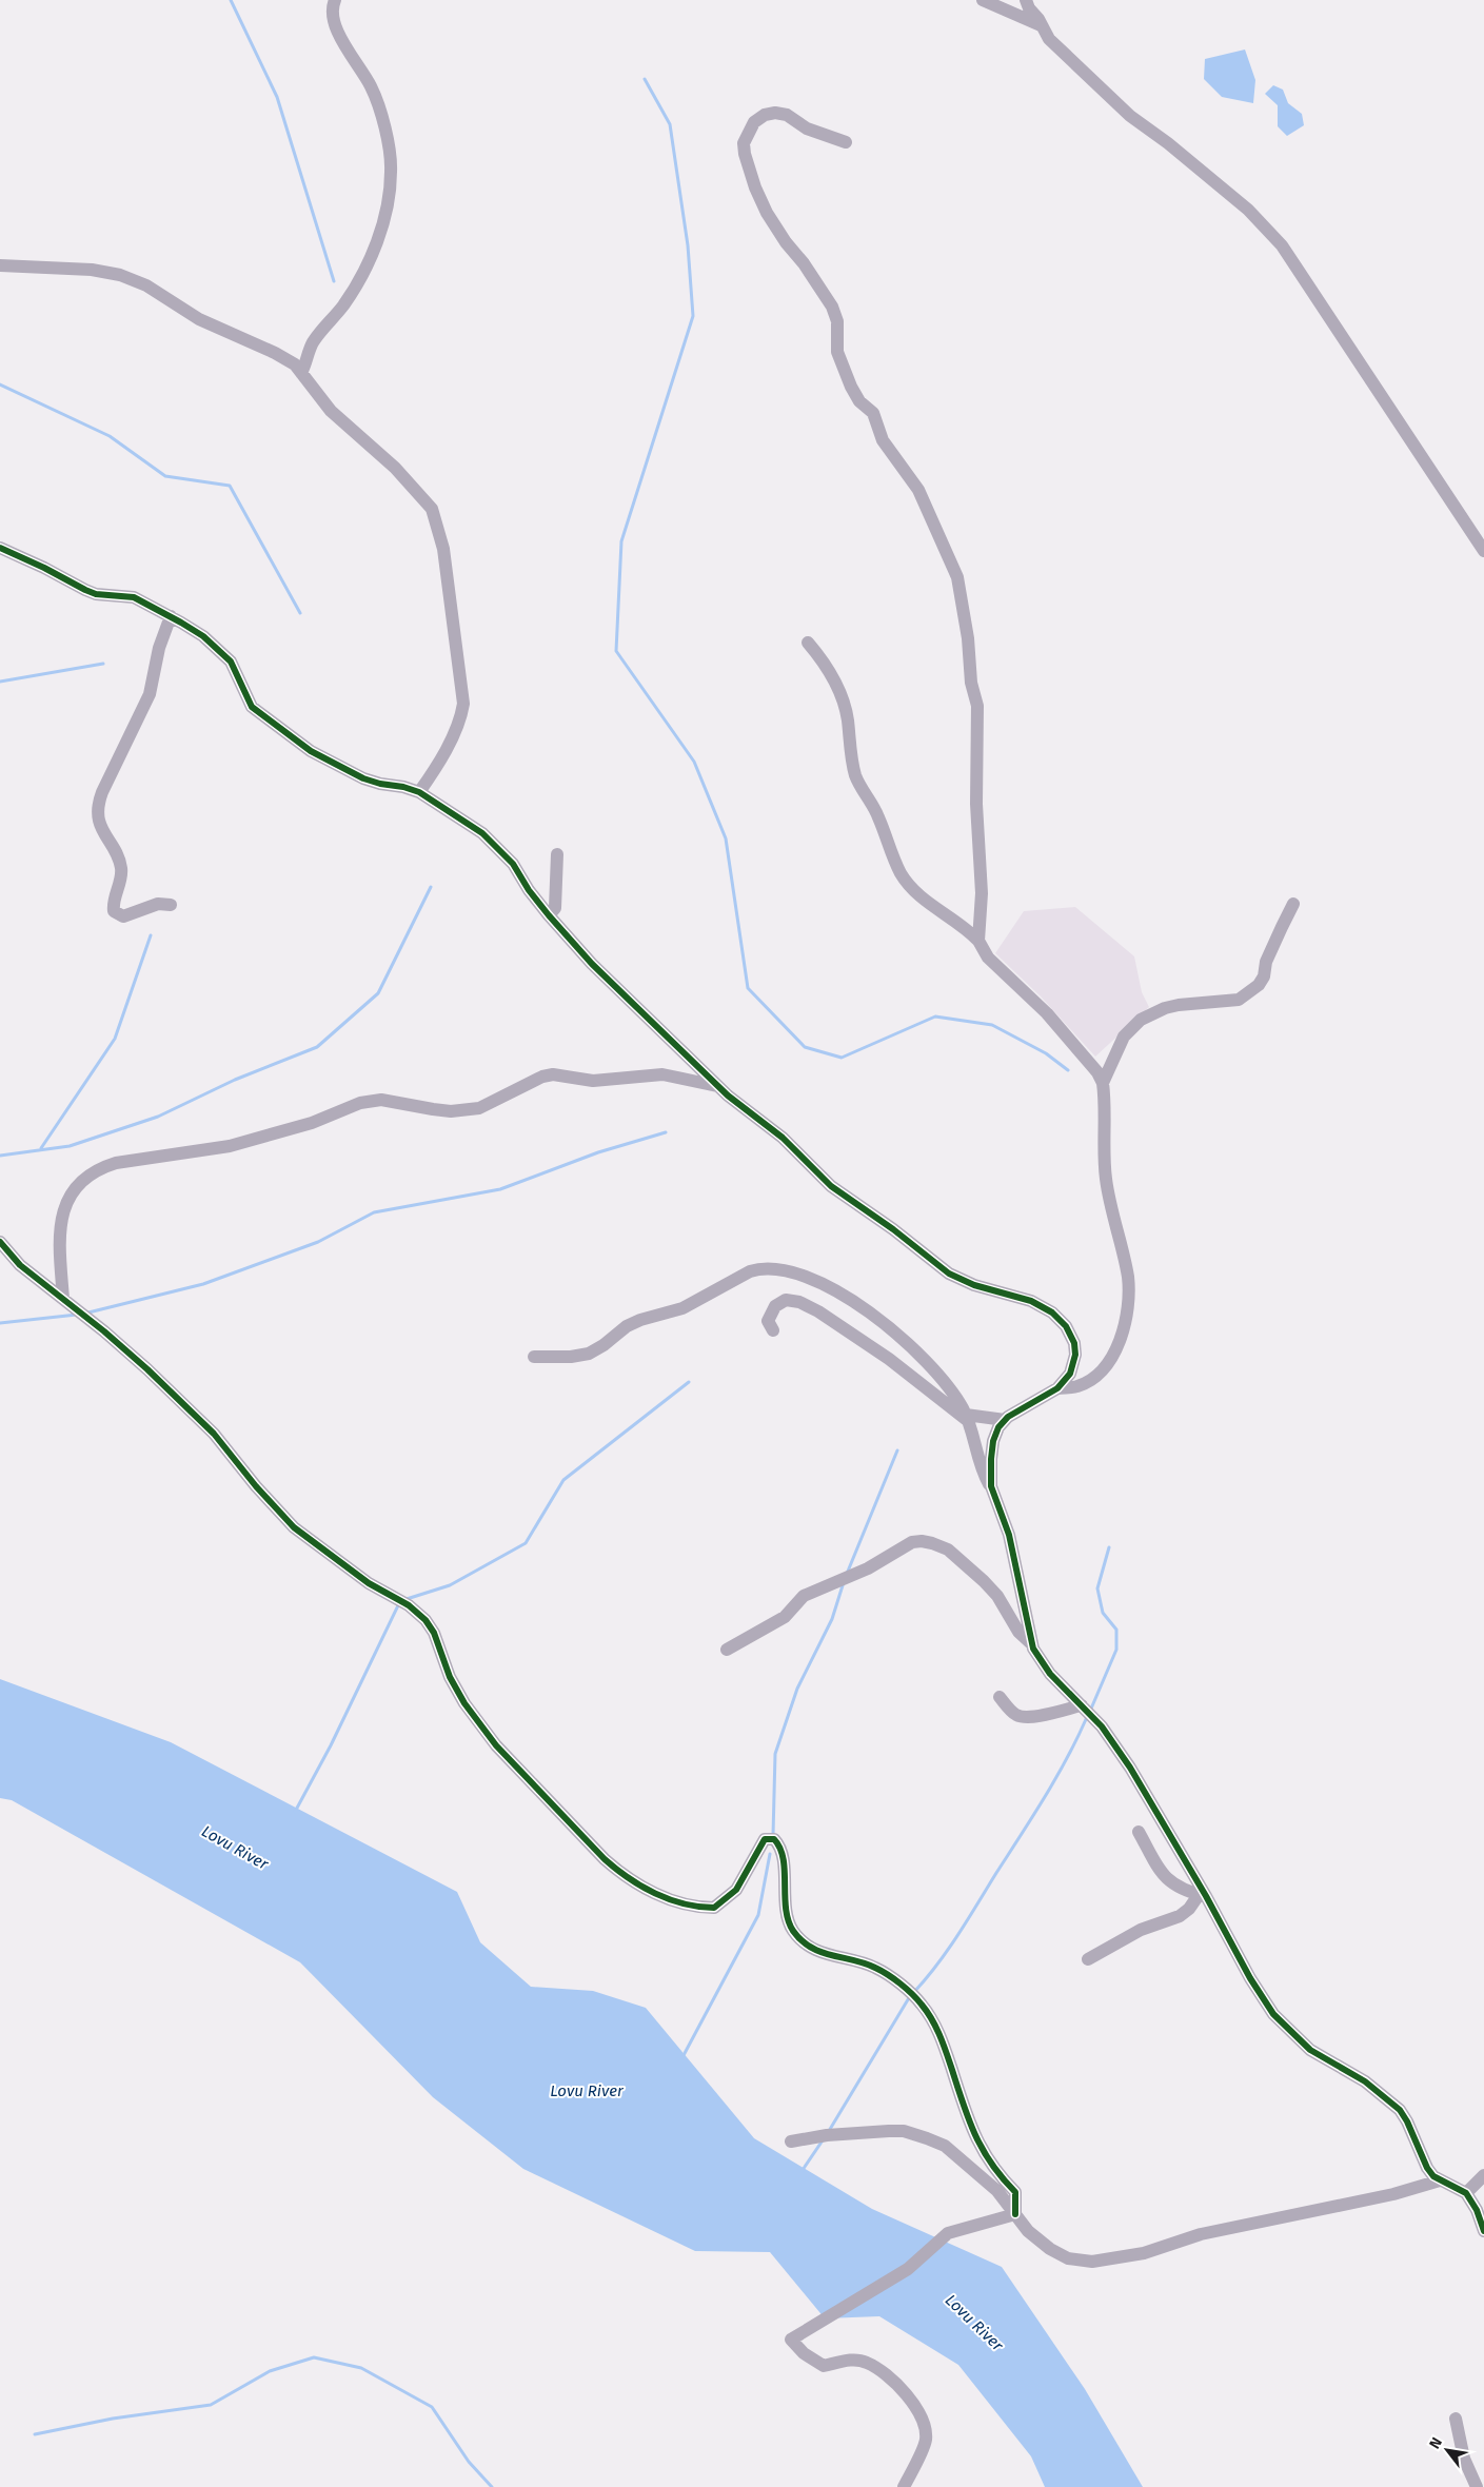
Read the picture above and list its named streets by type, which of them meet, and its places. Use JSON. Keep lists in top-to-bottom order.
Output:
{
  "water": ["Lovu River"],
  "north": "top left"
}
